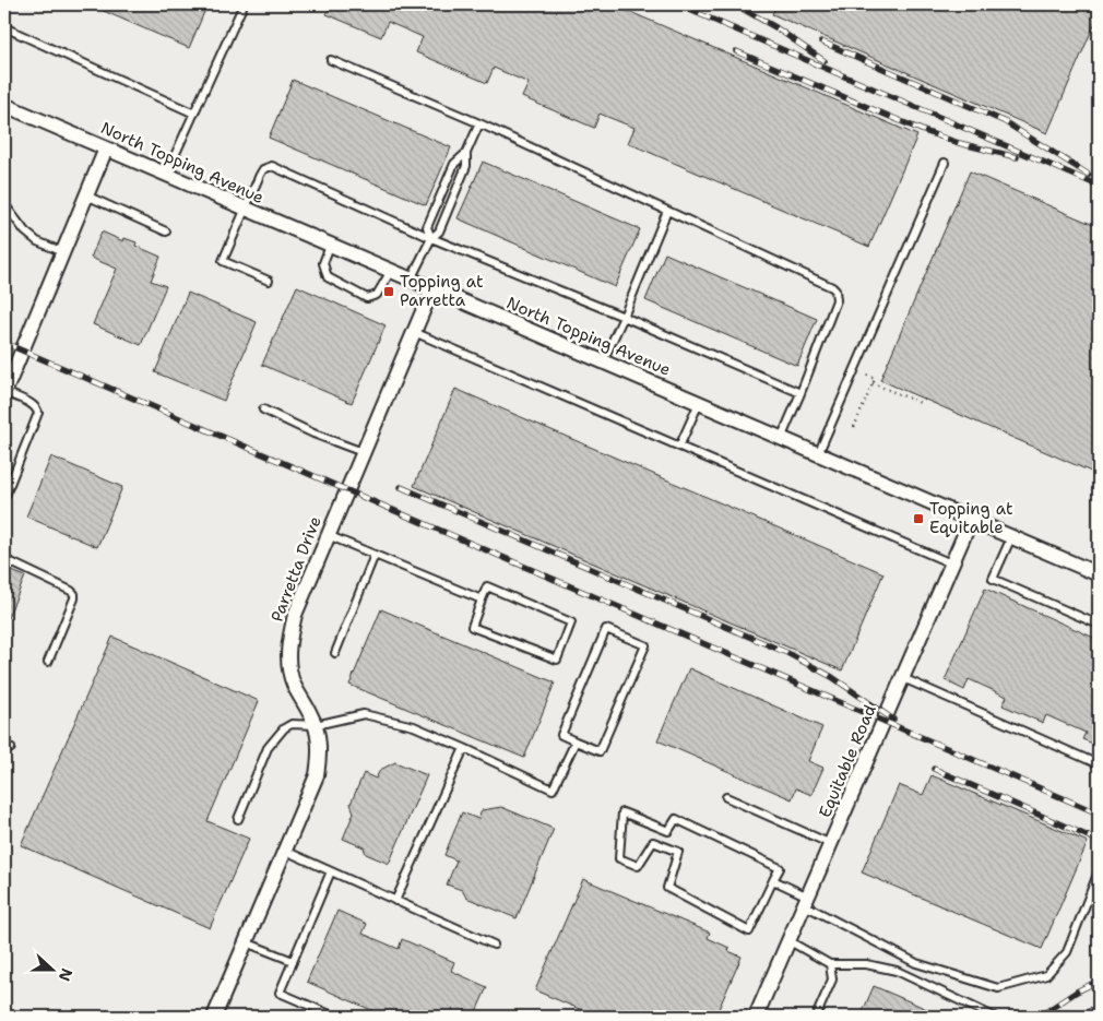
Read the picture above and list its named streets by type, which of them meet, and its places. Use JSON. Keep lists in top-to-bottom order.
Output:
{
  "streets": {
    "street": ["North Topping Avenue", "Parretta Drive", "Equitable Road"]
  },
  "crossings": [
    ["North Topping Avenue", "Parretta Drive"],
    ["North Topping Avenue", "Equitable Road"]
  ],
  "places": {
    "transit": ["Topping at Parretta", "Topping at Equitable"]
  },
  "north": "right"
}
